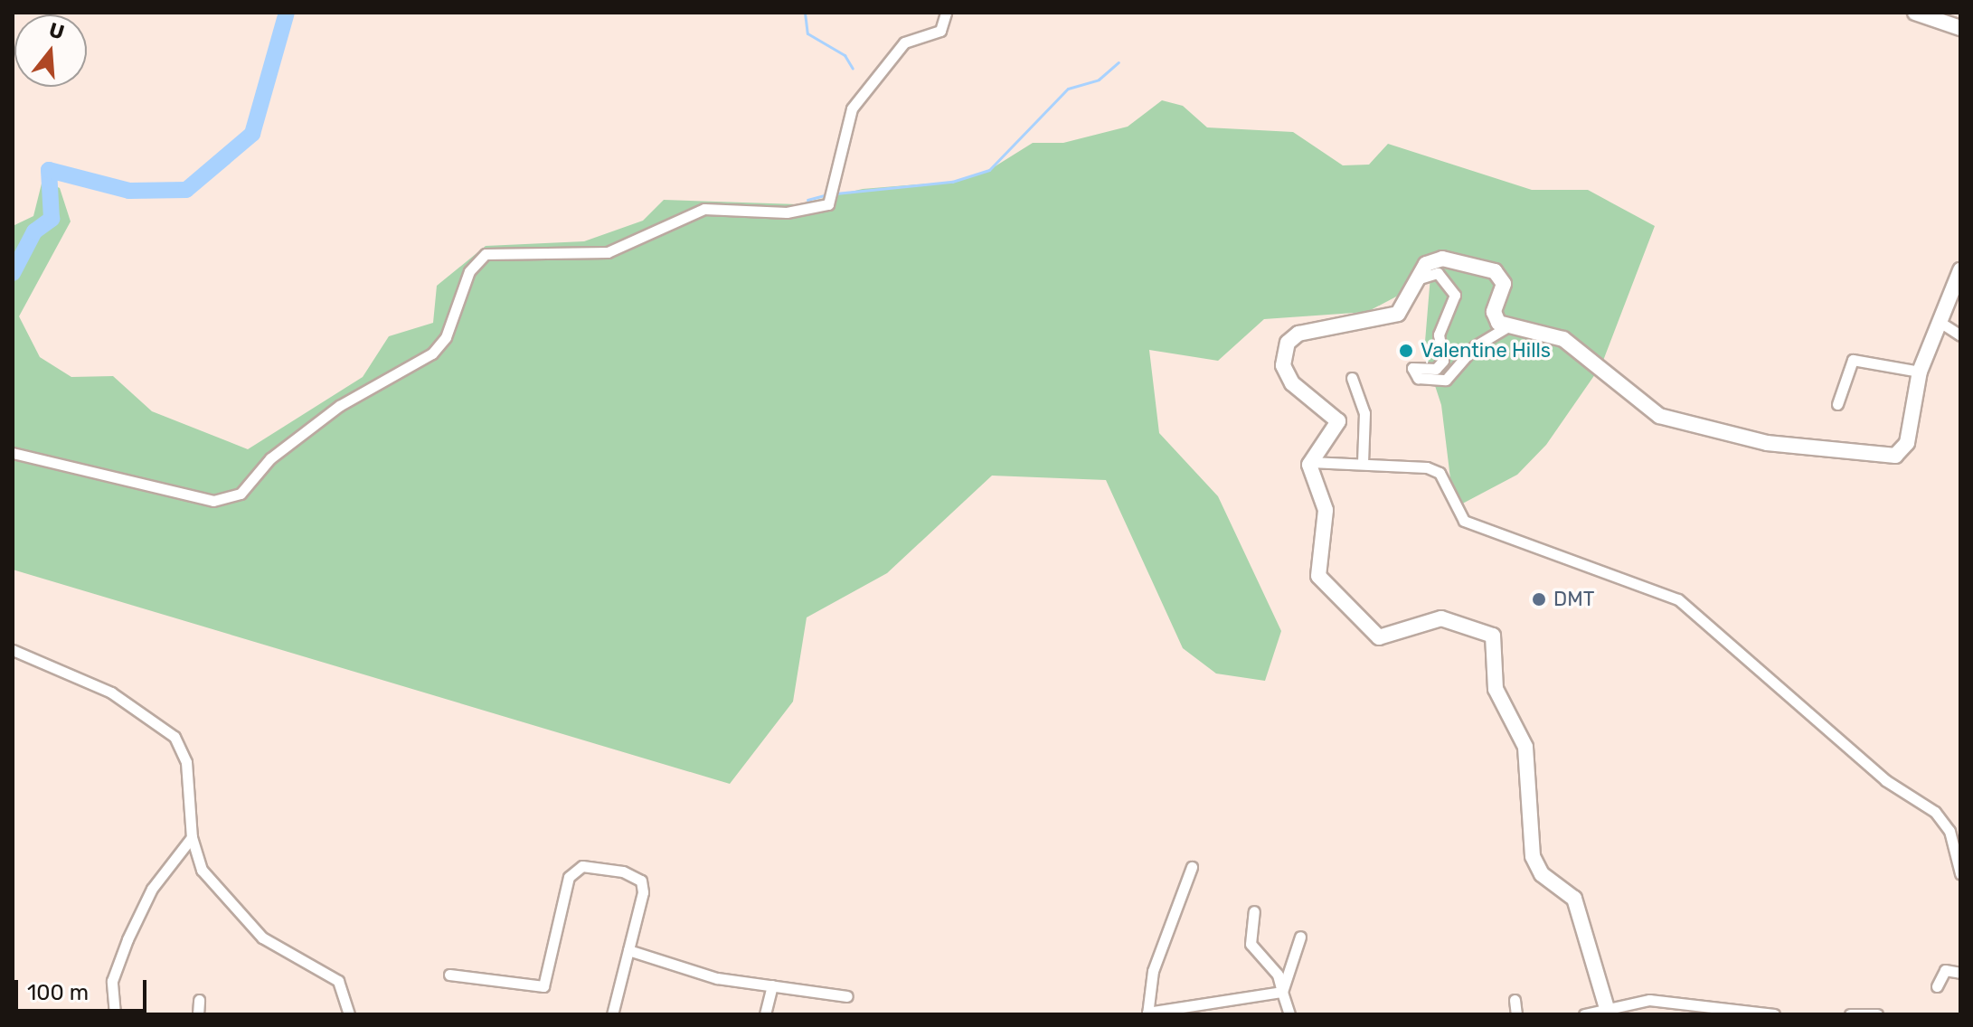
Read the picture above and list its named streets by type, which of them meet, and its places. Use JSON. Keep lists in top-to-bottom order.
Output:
{
  "places": ["Valentine Hills", "DMT"],
  "scale_bar": "100 m",
  "north": "top"
}
